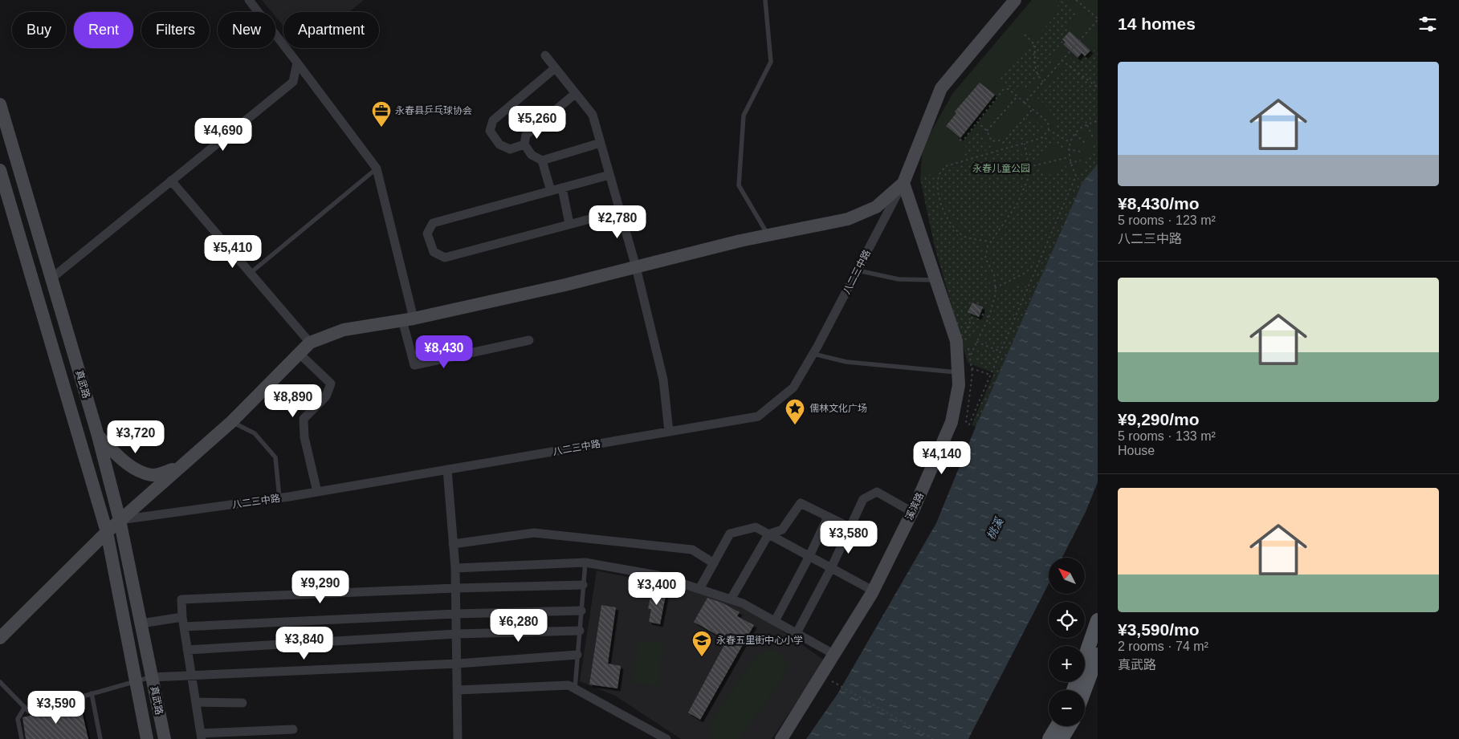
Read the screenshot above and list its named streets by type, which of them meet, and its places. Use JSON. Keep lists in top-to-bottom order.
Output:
{
  "streets": {
    "main road": ["八二三中路", "真武路", "溪滨路"]
  },
  "crossings": [
    ["八二三中路", "真武路"],
    ["八二三中路", "溪滨路"]
  ],
  "water": ["桃溪"],
  "parks": ["永春儿童公园"],
  "places": {
    "office": ["永春县乒乓球协会"],
    "place": ["儒林文化广场"],
    "school or university": ["永春五里街中心小学"]
  },
  "north": "top left",
  "page": {
    "heading": "14 homes",
    "chip": [
      "Buy",
      "Rent",
      "Filters",
      "New",
      "Apartment"
    ],
    "list": [
      {
        "name": "¥8,430/mo",
        "note": "5 rooms · 123 m² · 八二三中路"
      },
      {
        "name": "¥9,290/mo",
        "note": "5 rooms · 133 m² · House"
      },
      {
        "name": "¥3,590/mo",
        "note": "2 rooms · 74 m² · 真武路"
      }
    ],
    "price": [
      "¥5,260",
      "¥4,690",
      "¥2,780",
      "¥5,410",
      "¥8,430",
      "¥8,890",
      "¥3,720",
      "¥4,140",
      "¥3,580",
      "¥9,290",
      "¥3,400",
      "¥6,280",
      "¥3,840",
      "¥3,590"
    ],
    "map_buttons": ["+", "−"]
  }
}
